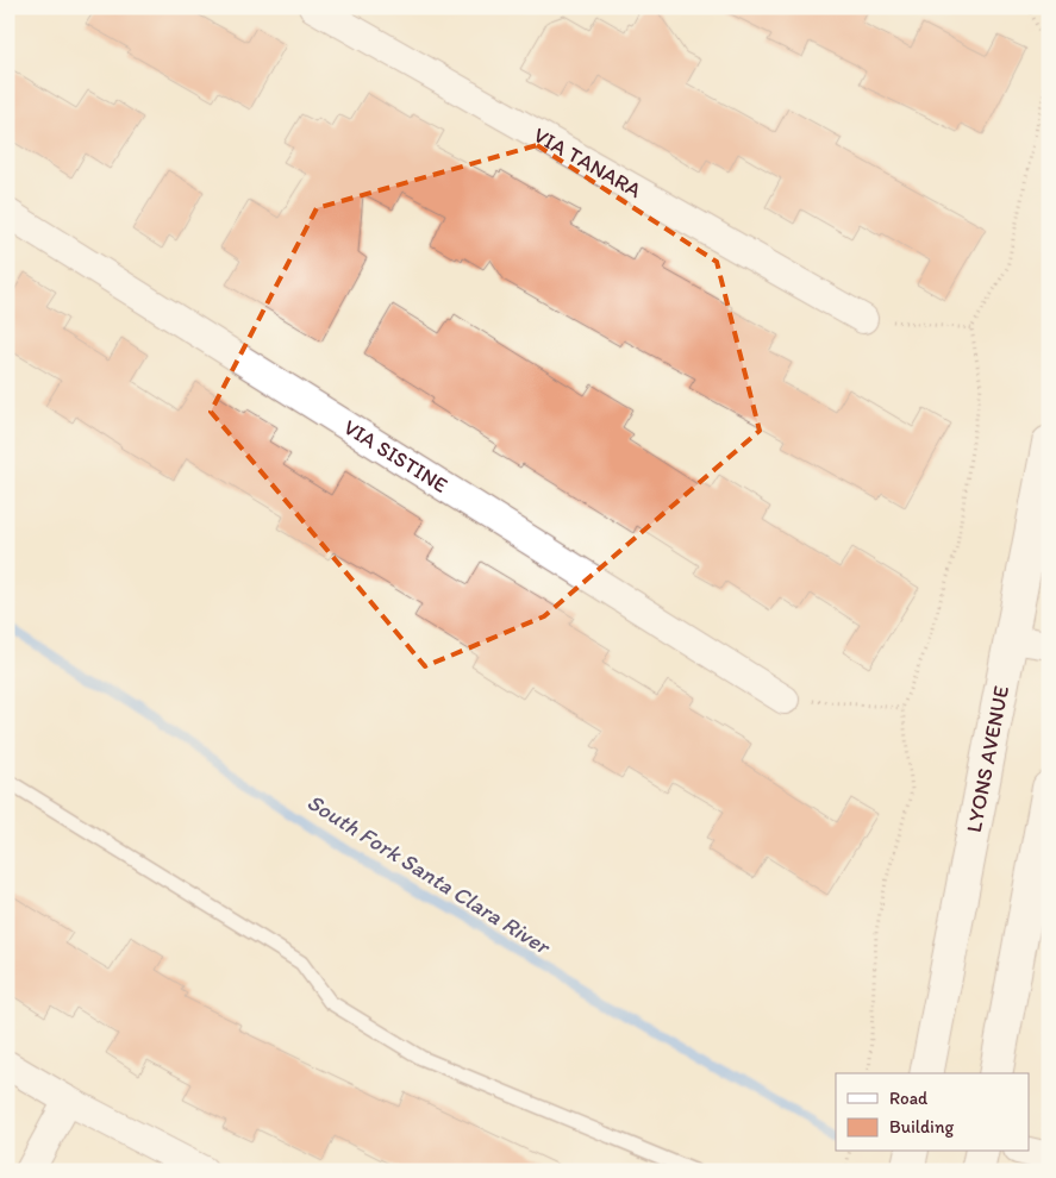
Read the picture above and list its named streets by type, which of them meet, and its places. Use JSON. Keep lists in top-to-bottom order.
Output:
{
  "streets": {
    "main road": ["LYONS AVENUE"],
    "street": ["VIA TANARA", "VIA SISTINE"]
  },
  "water": ["South Fork Santa Clara River"],
  "legend": ["Road", "Building"]
}
